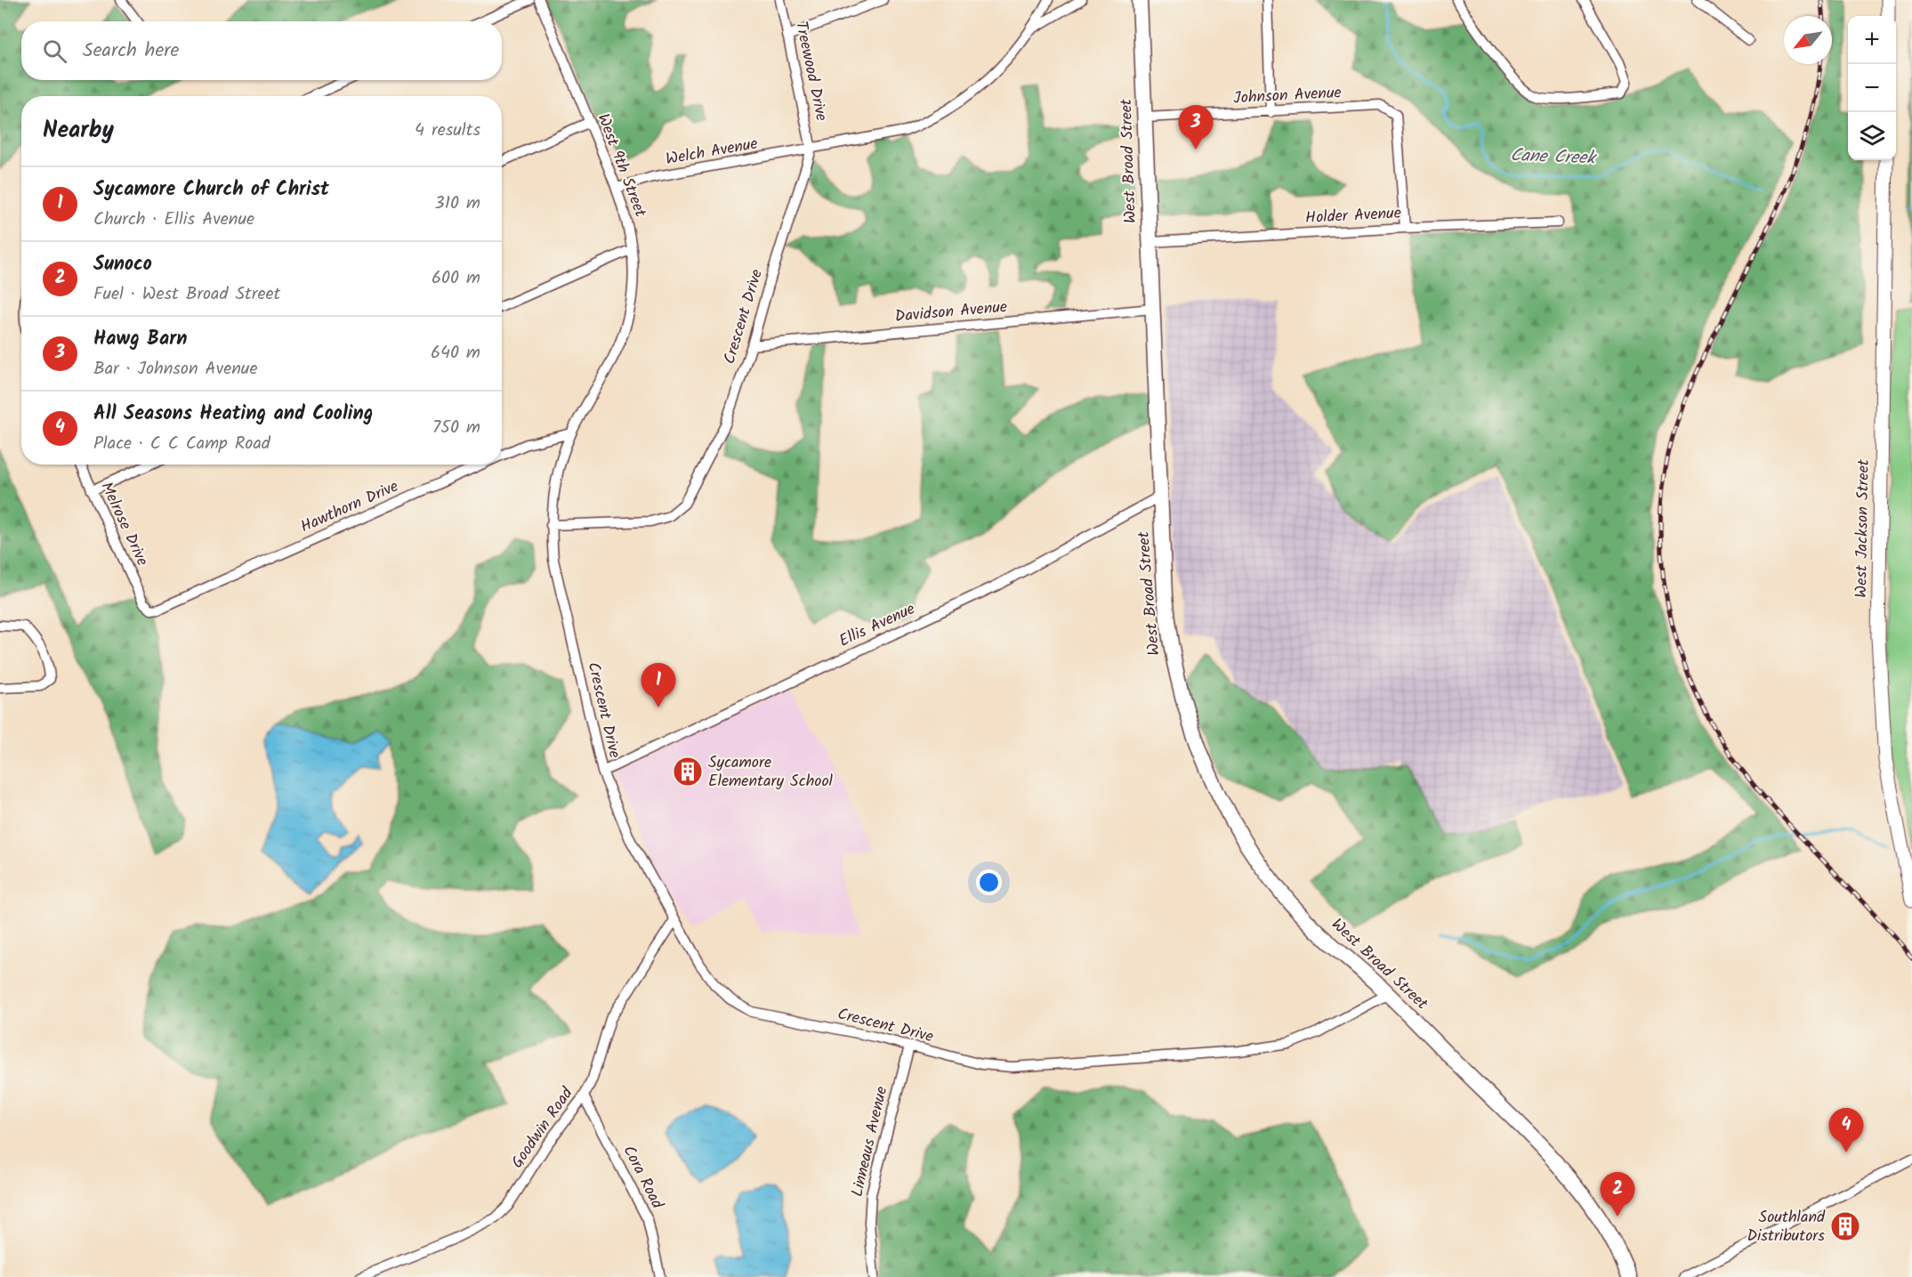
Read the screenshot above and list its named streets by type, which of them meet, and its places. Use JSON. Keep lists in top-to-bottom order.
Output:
{
  "streets": {
    "main road": ["West Broad Street"],
    "street": [
      "Treewood Drive",
      "Johnson Avenue",
      "Welch Avenue",
      "West 9th Street",
      "Holder Avenue",
      "Davidson Avenue",
      "Crescent Drive",
      "Hawthorn Drive",
      "Melrose Drive",
      "West Jackson Street",
      "Ellis Avenue",
      "Goodwin Road",
      "Linneaus Avenue",
      "Cora Road"
    ]
  },
  "crossings": [
    ["Treewood Drive", "Welch Avenue"],
    ["Treewood Drive", "Crescent Drive"],
    ["Johnson Avenue", "West Broad Street"],
    ["Johnson Avenue", "Holder Avenue"],
    ["Welch Avenue", "West 9th Street"],
    ["Welch Avenue", "Crescent Drive"],
    ["West Broad Street", "Holder Avenue"],
    ["West Broad Street", "Davidson Avenue"],
    ["West Broad Street", "Crescent Drive"],
    ["West Broad Street", "Ellis Avenue"],
    ["West 9th Street", "Crescent Drive"],
    ["West 9th Street", "Hawthorn Drive"],
    ["Davidson Avenue", "Crescent Drive"],
    ["Crescent Drive", "Ellis Avenue"],
    ["Crescent Drive", "Goodwin Road"],
    ["Crescent Drive", "Linneaus Avenue"],
    ["Hawthorn Drive", "Melrose Drive"],
    ["Goodwin Road", "Cora Road"]
  ],
  "water": ["Cane Creek"],
  "places": {
    "building": ["Sycamore Elementary School", "Southland Distributors"]
  },
  "north": "bottom left",
  "page": {
    "map_buttons": ["+", "−"],
    "search": "Search here",
    "heading": ["Nearby", "4 results"],
    "pins": [
      "3",
      "1",
      "4",
      "2"
    ],
    "list": [
      {
        "mark": "1",
        "name": "Sycamore Church of Christ",
        "note": "Church · Ellis Avenue",
        "value": "310 m"
      },
      {
        "mark": "2",
        "name": "Sunoco",
        "note": "Fuel · West Broad Street",
        "value": "600 m"
      },
      {
        "mark": "3",
        "name": "Hawg Barn",
        "note": "Bar · Johnson Avenue",
        "value": "640 m"
      },
      {
        "mark": "4",
        "name": "All Seasons Heating and Cooling",
        "note": "Place · C C Camp Road",
        "value": "750 m"
      }
    ]
  }
}
